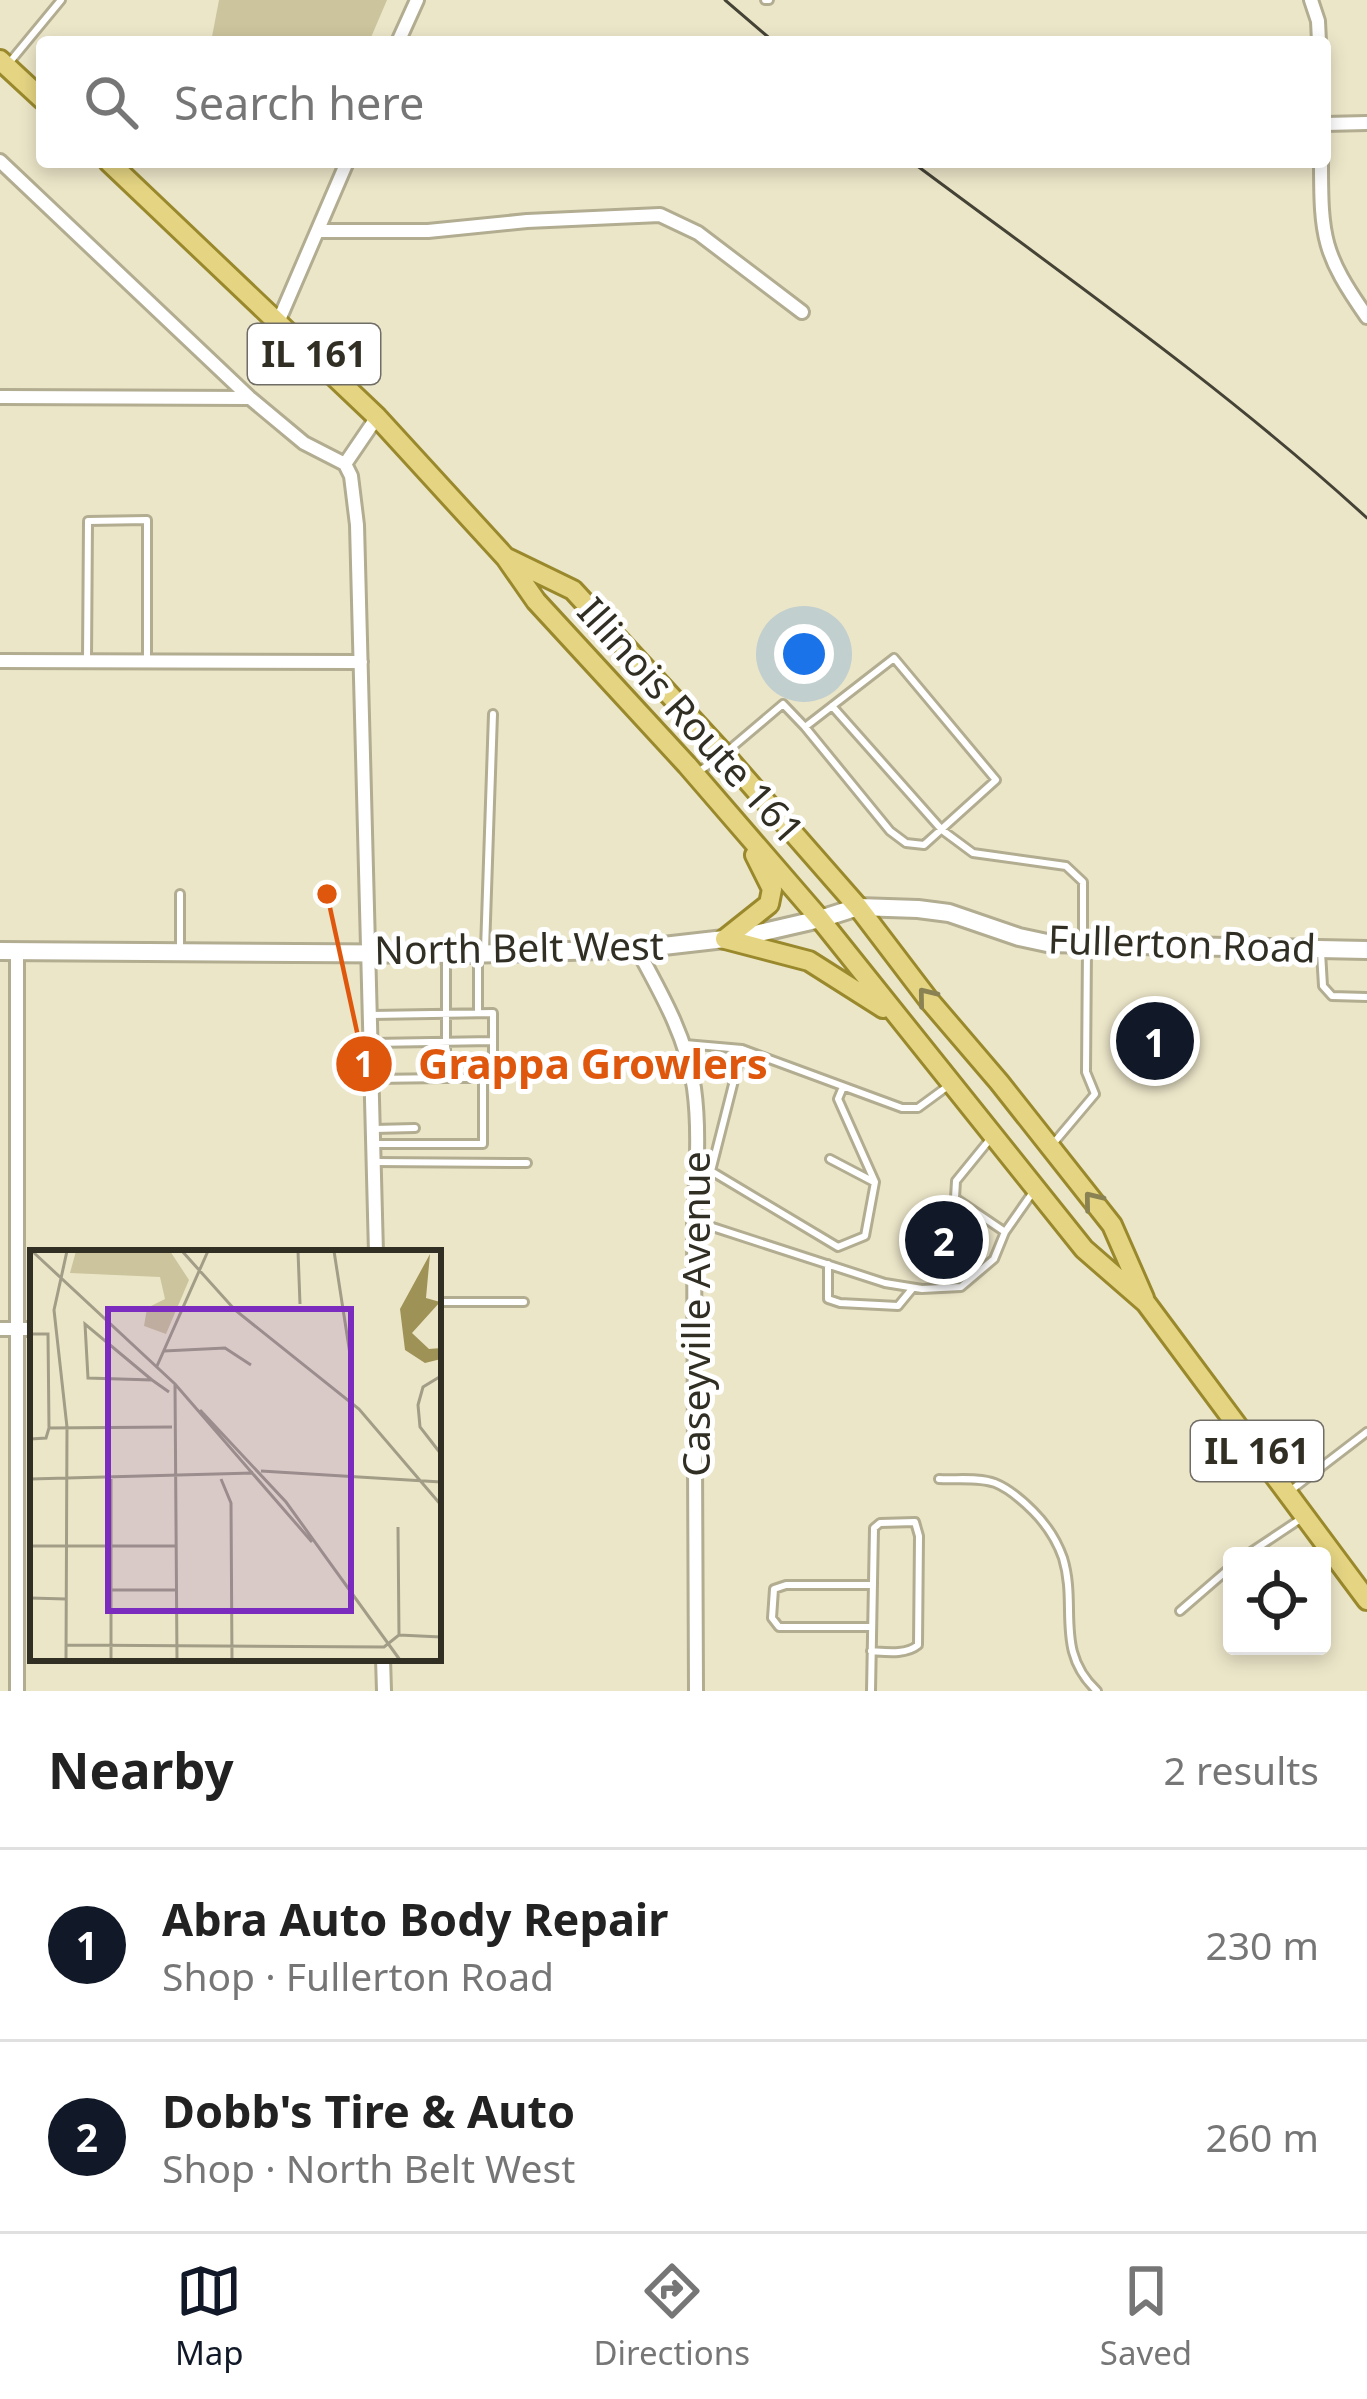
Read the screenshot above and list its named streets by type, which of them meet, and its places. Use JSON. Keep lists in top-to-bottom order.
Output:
{
  "streets": {
    "main road": [
      "IL 161",
      "Illinois Route 161",
      "Fullerton Road",
      "North Belt West"
    ],
    "street": ["Caseyville Avenue"]
  },
  "crossings": [
    ["IL 161", "Illinois Route 161"],
    ["IL 161", "Fullerton Road"],
    ["IL 161", "North Belt West"],
    ["Illinois Route 161", "Fullerton Road"],
    ["Illinois Route 161", "North Belt West"],
    ["Fullerton Road", "North Belt West"],
    ["North Belt West", "Caseyville Avenue"]
  ],
  "places": ["Grappa Growlers"],
  "page": {
    "search": "Search here",
    "pins": ["1", "2"],
    "heading": ["Nearby", "2 results"],
    "list": [
      {
        "mark": "1",
        "name": "Abra Auto Body Repair",
        "note": "Shop · Fullerton Road",
        "value": "230 m"
      },
      {
        "mark": "2",
        "name": "Dobb's Tire & Auto",
        "note": "Shop · North Belt West",
        "value": "260 m"
      }
    ],
    "nav": ["Map", "Directions", "Saved"]
  }
}
